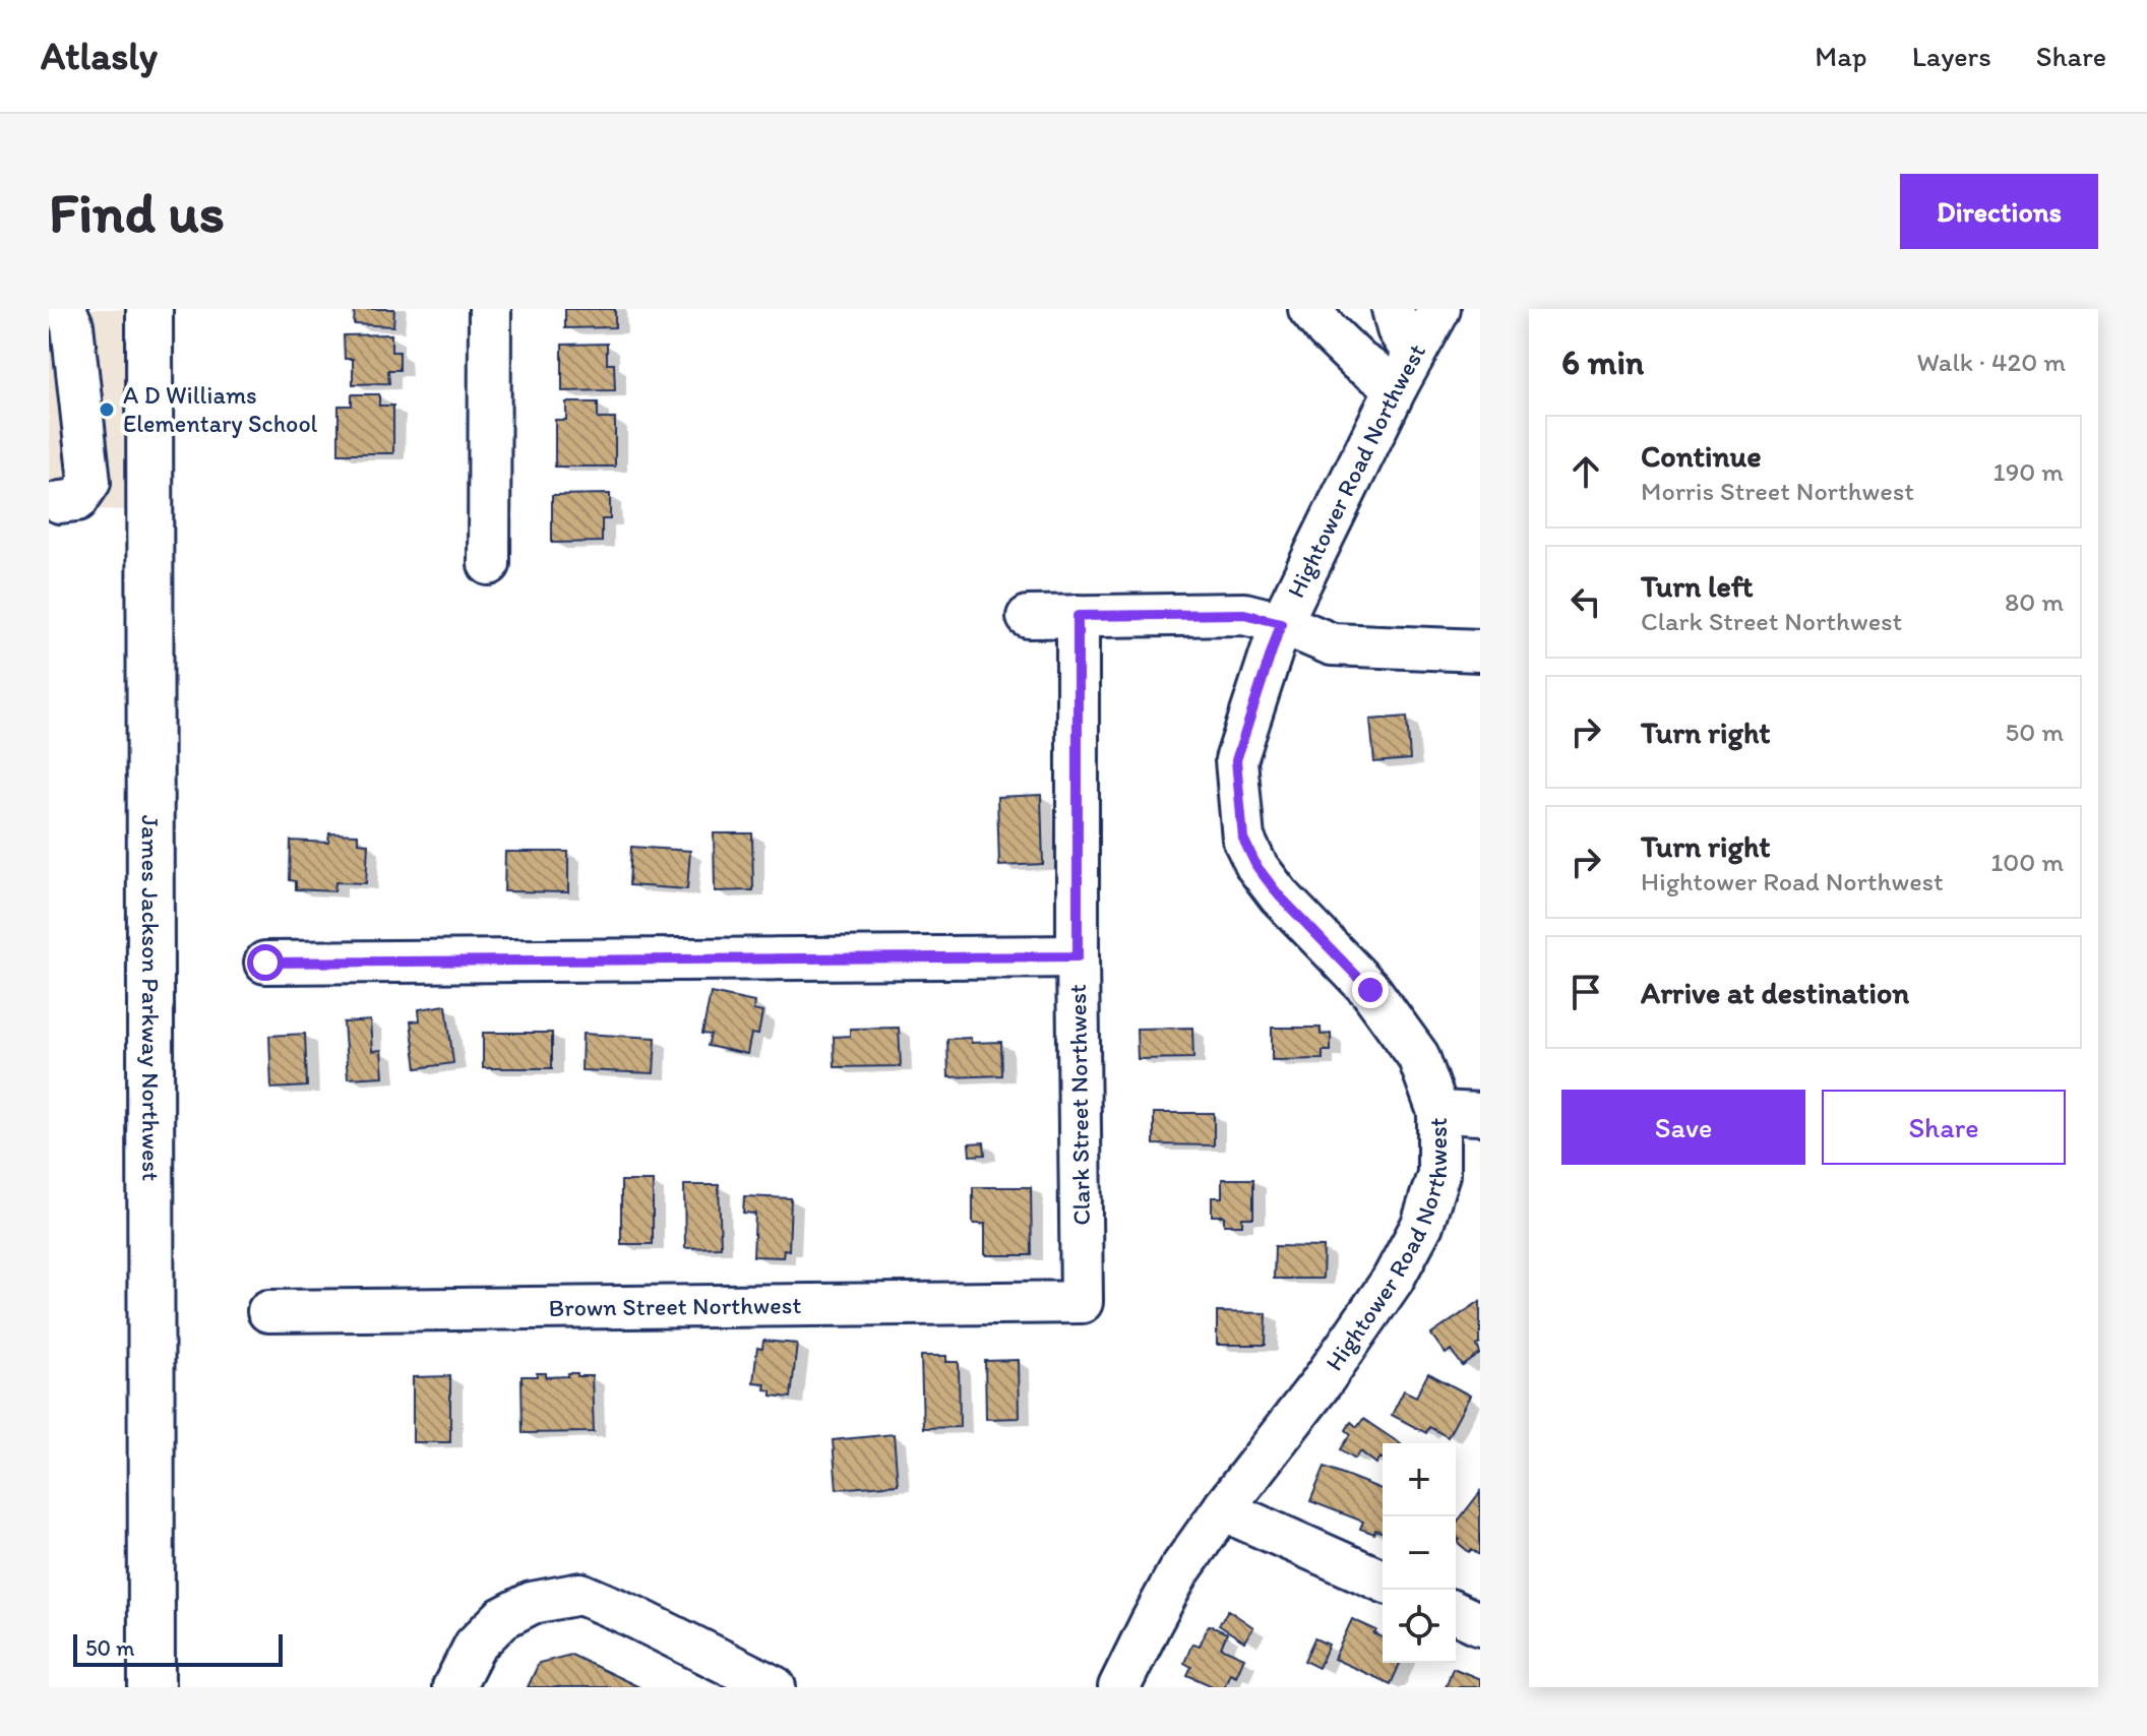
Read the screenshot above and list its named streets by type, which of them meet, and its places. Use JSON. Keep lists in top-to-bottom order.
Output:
{
  "streets": {
    "main road": ["James Jackson Parkway Northwest"],
    "street": ["Hightower Road Northwest", "Clark Street Northwest", "Brown Street Northwest"]
  },
  "crossings": [
    ["Clark Street Northwest", "Brown Street Northwest"]
  ],
  "places": ["A D Williams Elementary School"],
  "scale_bar": "50 m",
  "page": {
    "header": "Atlasly",
    "nav": ["Map", "Layers", "Share"],
    "buttons": [
      "Directions",
      ["Save", "Share"]
    ],
    "title": "Find us",
    "heading": ["6 min", "Walk · 420 m"],
    "list": [
      ["Continue", "Morris Street Northwest", "190 m"],
      ["Turn left", "Clark Street Northwest", "80 m"],
      ["Turn right", "50 m"],
      ["Turn right", "Hightower Road Northwest", "100 m"],
      "Arrive at destination"
    ],
    "map_buttons": ["+", "−"],
    "scale": "50 m"
  }
}
